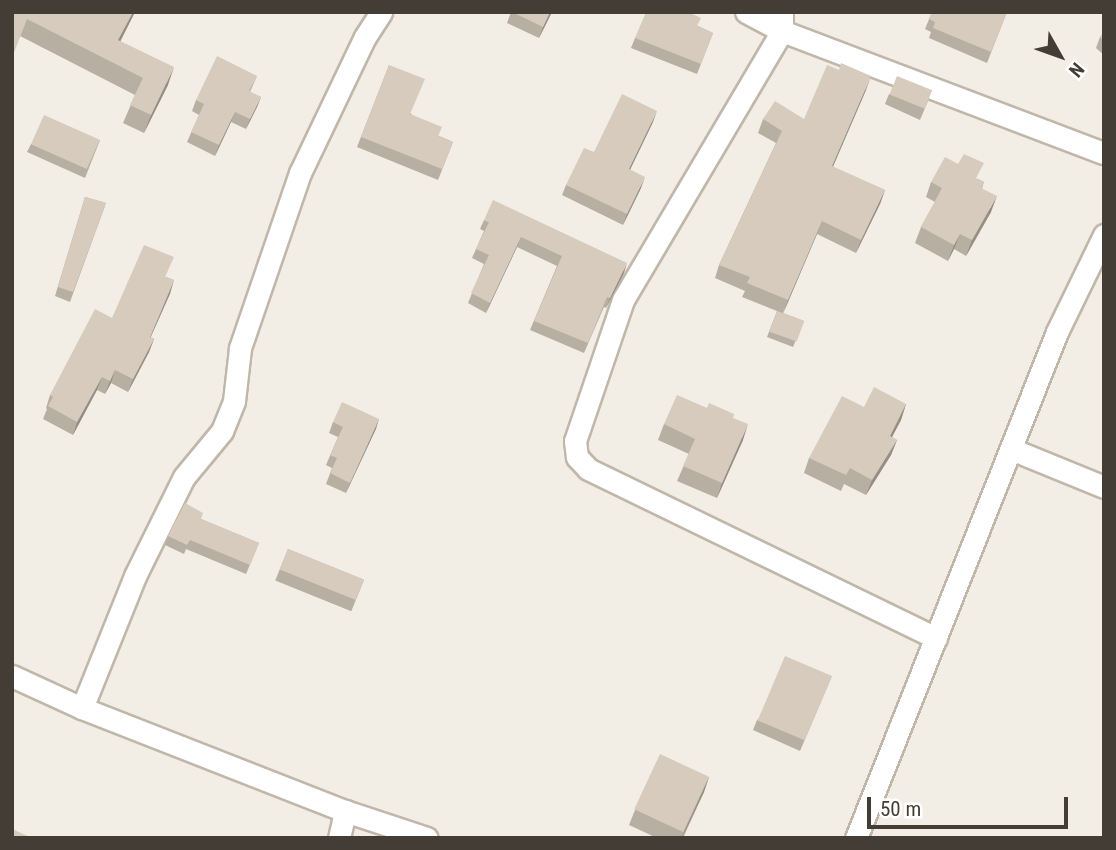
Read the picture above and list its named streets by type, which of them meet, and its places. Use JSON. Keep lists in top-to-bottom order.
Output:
{
  "scale_bar": "50 m",
  "north": "bottom right"
}
